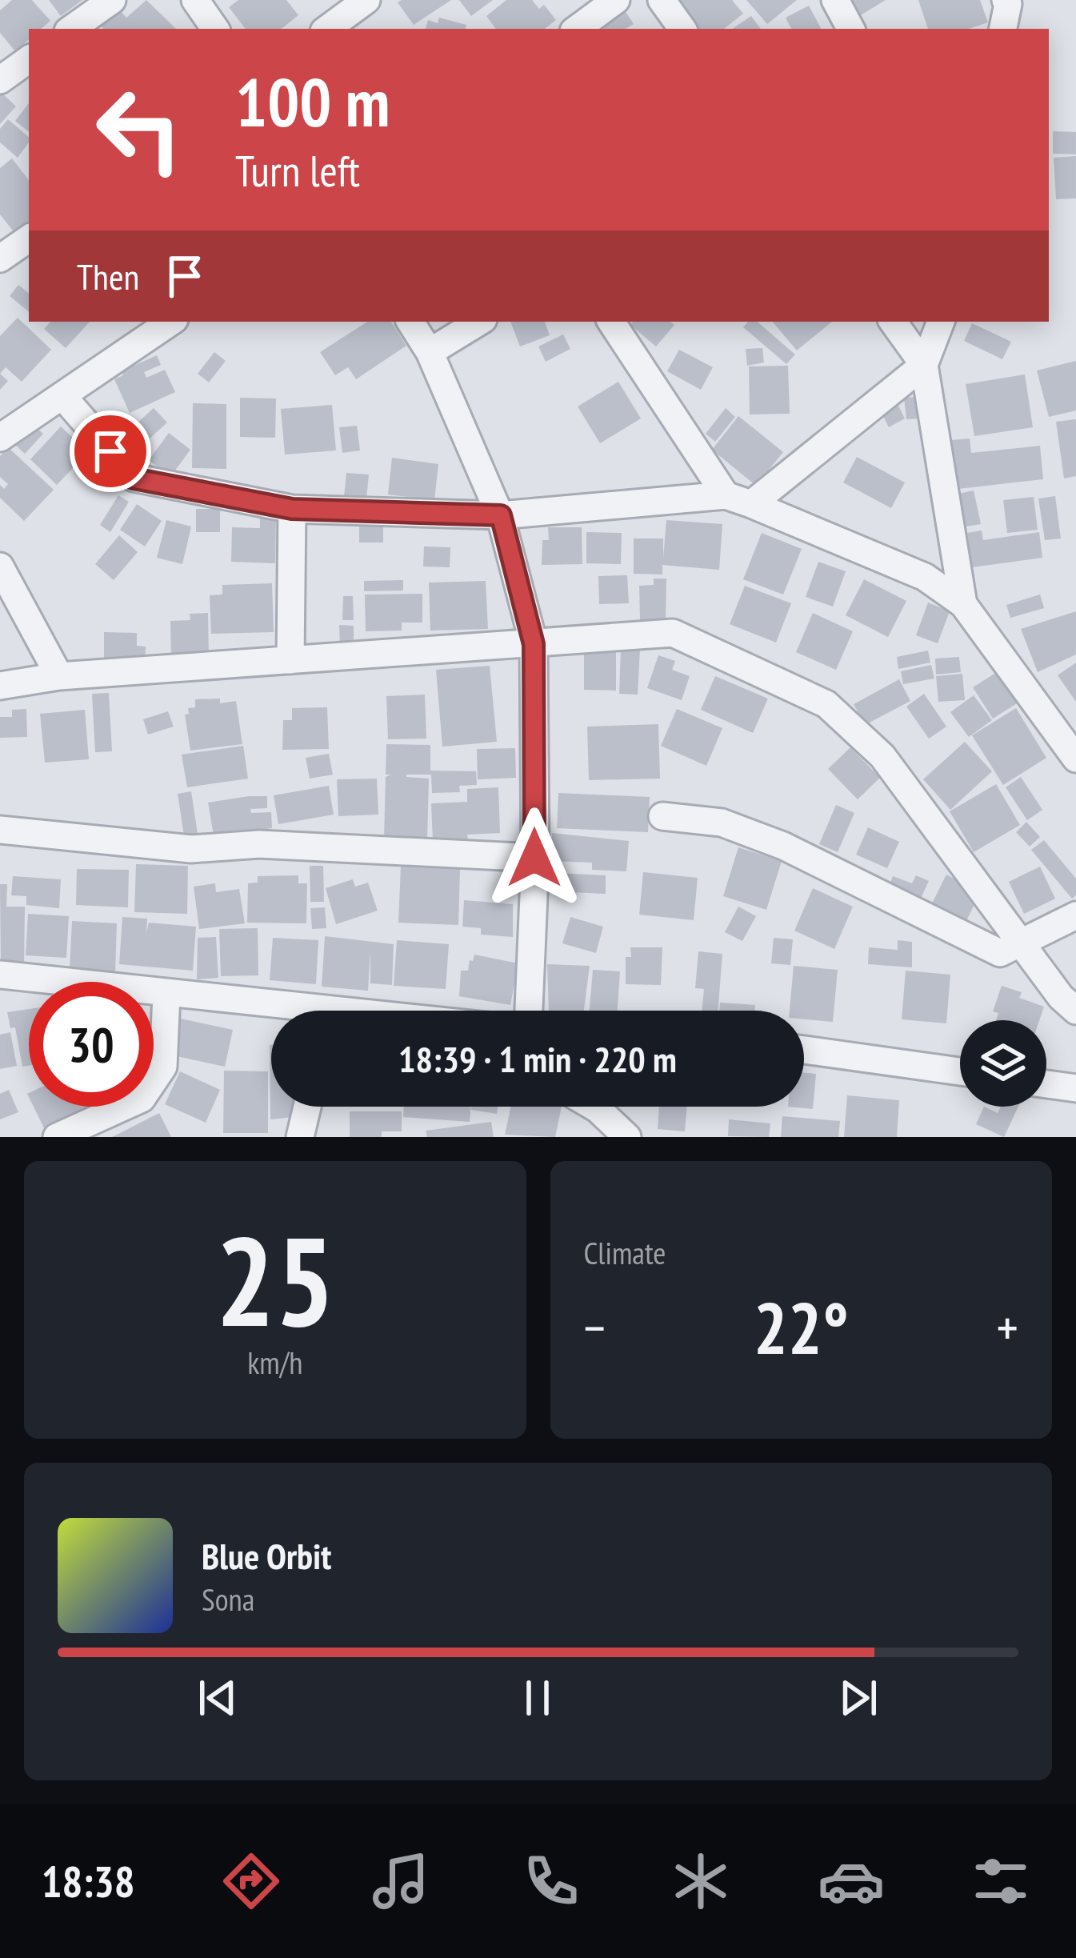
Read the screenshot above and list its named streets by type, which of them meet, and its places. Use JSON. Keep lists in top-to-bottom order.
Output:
{
  "page": {
    "turn": ["100 m", "Turn left"],
    "then": "Then",
    "limit": "30",
    "trip": "18:39 · 1 min · 220 m",
    "tile": [
      ["25", "km/h"],
      "Climate"
    ],
    "heat": ["−", "22°", "+"],
    "song": ["Blue Orbit", "Sona"],
    "tabs": "18:38"
  }
}
